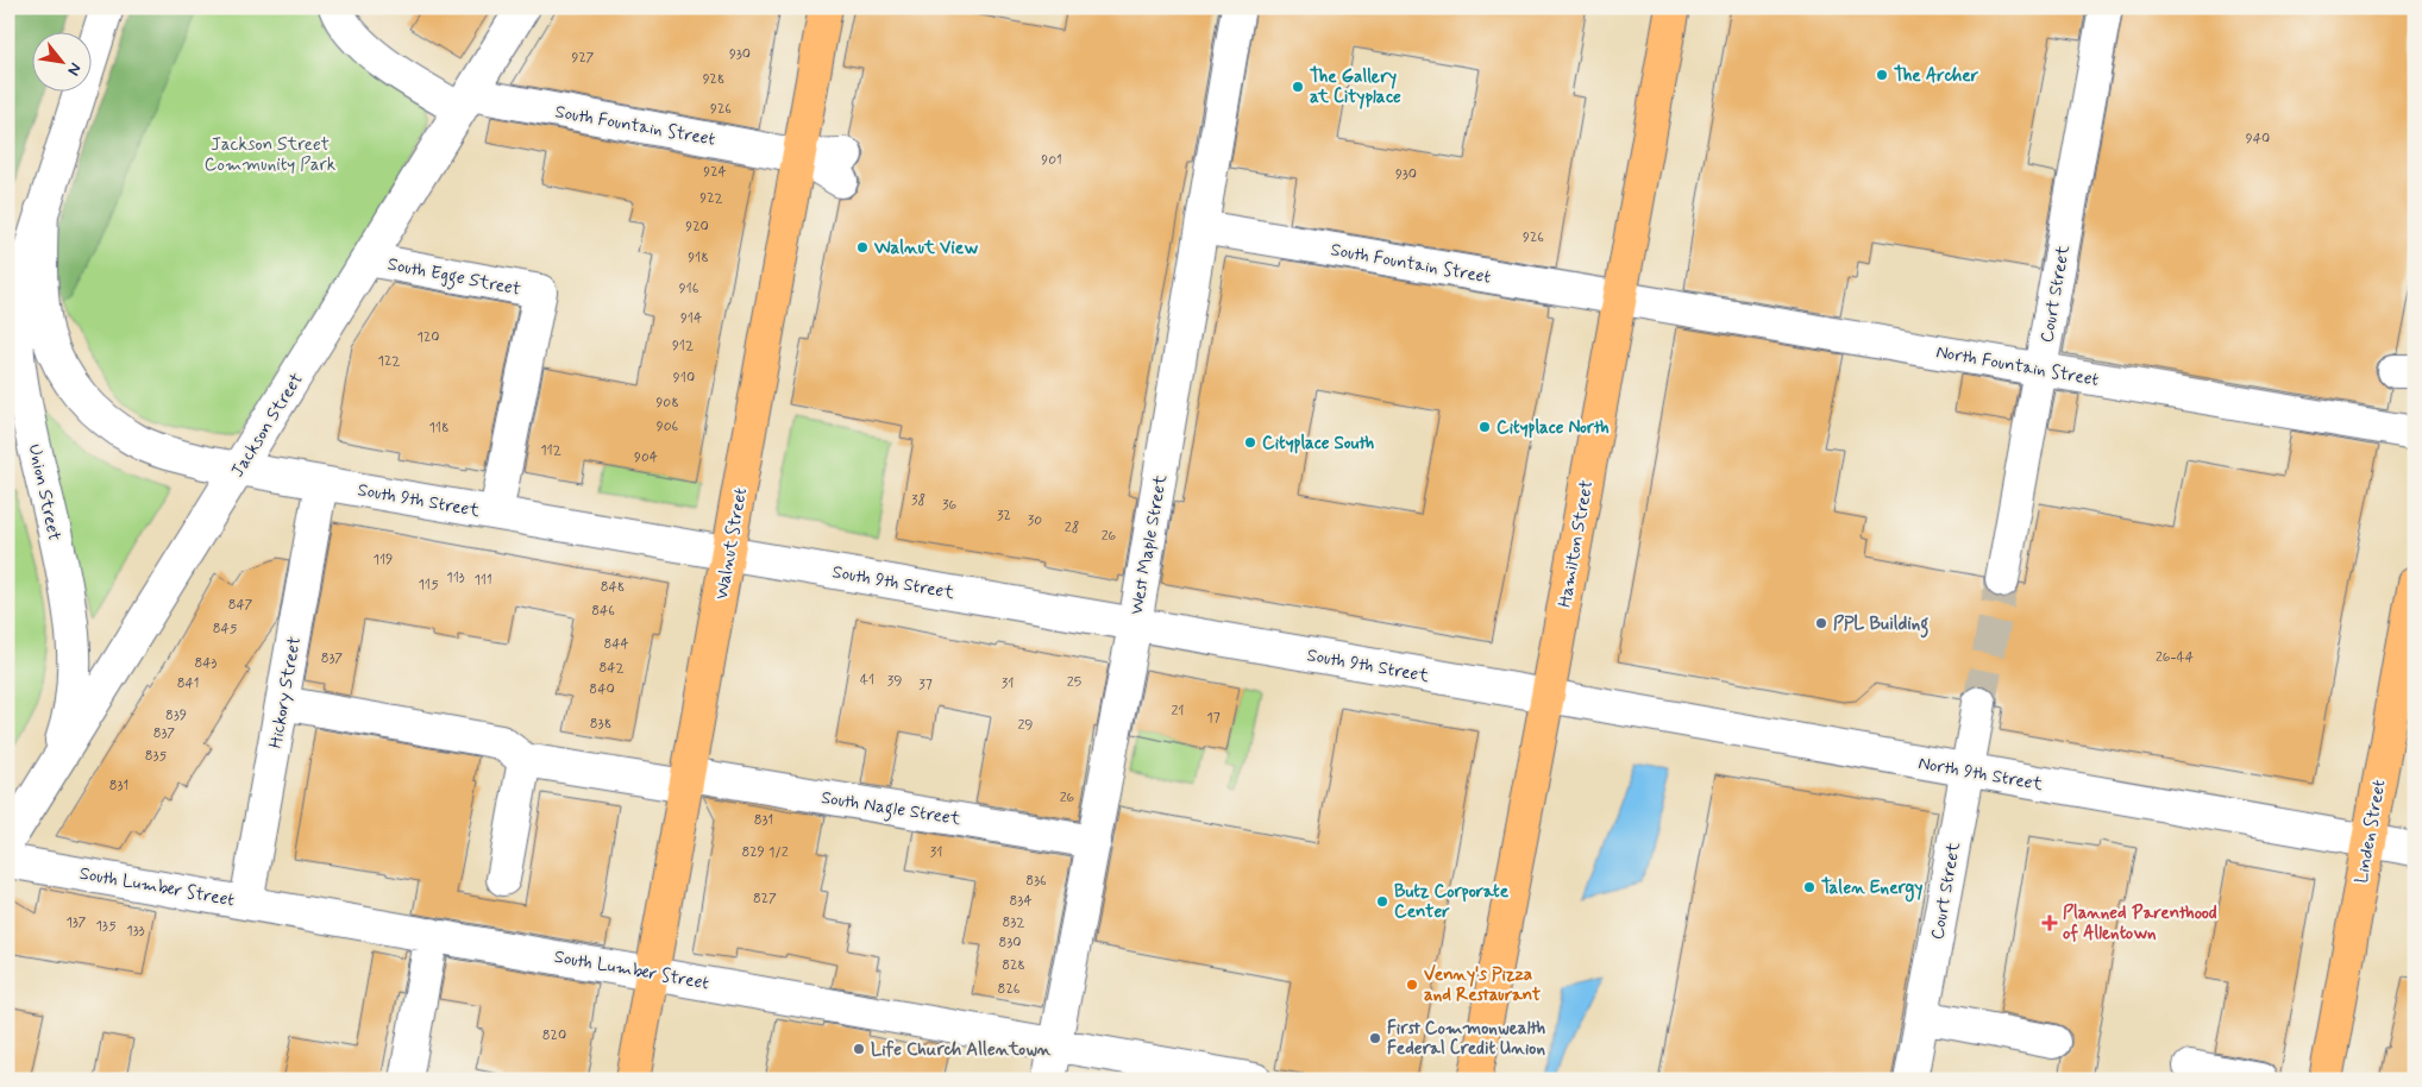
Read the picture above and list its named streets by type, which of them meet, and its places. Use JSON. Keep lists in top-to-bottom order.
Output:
{
  "streets": {
    "main road": ["Walnut Street", "Hamilton Street", "Linden Street"],
    "street": [
      "South Fountain Street",
      "South Egge Street",
      "Court Street",
      "North Fountain Street",
      "Jackson Street",
      "Union Street",
      "South 9th Street",
      "West Maple Street",
      "Hickory Street",
      "North 9th Street",
      "South Nagle Street",
      "South Lumber Street"
    ]
  },
  "crossings": [
    ["South Fountain Street", "North Fountain Street"],
    ["South Fountain Street", "Jackson Street"],
    ["South Fountain Street", "Walnut Street"],
    ["South Fountain Street", "Hamilton Street"],
    ["South Fountain Street", "West Maple Street"],
    ["South Egge Street", "Jackson Street"],
    ["South Egge Street", "South 9th Street"],
    ["Court Street", "North Fountain Street"],
    ["Court Street", "North 9th Street"],
    ["North Fountain Street", "Hamilton Street"],
    ["Jackson Street", "Union Street"],
    ["Jackson Street", "South 9th Street"],
    ["Union Street", "South 9th Street"],
    ["South 9th Street", "Walnut Street"],
    ["South 9th Street", "Hamilton Street"],
    ["South 9th Street", "West Maple Street"],
    ["South 9th Street", "Hickory Street"],
    ["South 9th Street", "North 9th Street"],
    ["Walnut Street", "South Nagle Street"],
    ["Walnut Street", "South Lumber Street"],
    ["Hamilton Street", "North 9th Street"],
    ["West Maple Street", "South Nagle Street"],
    ["West Maple Street", "South Lumber Street"],
    ["Hickory Street", "South Lumber Street"],
    ["North 9th Street", "Linden Street"]
  ],
  "parks": ["Jackson Street Community Park"],
  "places": {
    "other": [
      "The Archer",
      "The Gallery at Cityplace",
      "Walnut View",
      "Cityplace North",
      "Cityplace South",
      "PPL Building",
      "Talen Energy",
      "Butz Corporate Center",
      "Venny's Pizza and Restaurant",
      "First Commonwealth Federal Credit Union",
      "Life Church Allentown"
    ],
    "health": ["Planned Parenthood of Allentown"]
  },
  "house_numbers": [
    "930",
    "927",
    "928",
    "926",
    "940",
    "901",
    "924",
    "930",
    "922",
    "920",
    "926",
    "918",
    "916",
    "914",
    "120",
    "912",
    "122",
    "910",
    "908",
    "906",
    "118",
    "112",
    "904",
    "38",
    "36",
    "32",
    "30",
    "28",
    "26",
    "119",
    "113",
    "111",
    "115",
    "848",
    "847",
    "846",
    "845",
    "844",
    "26-44",
    "837",
    "843",
    "842",
    "41",
    "39",
    "25",
    "841",
    "31",
    "37",
    "840",
    "21",
    "839",
    "17",
    "838",
    "29",
    "837",
    "835",
    "831",
    "26",
    "831",
    "829 1/2",
    "31",
    "836",
    "827",
    "834",
    "137",
    "832",
    "135",
    "133",
    "830",
    "828",
    "826",
    "820"
  ],
  "north": "bottom right"
}
